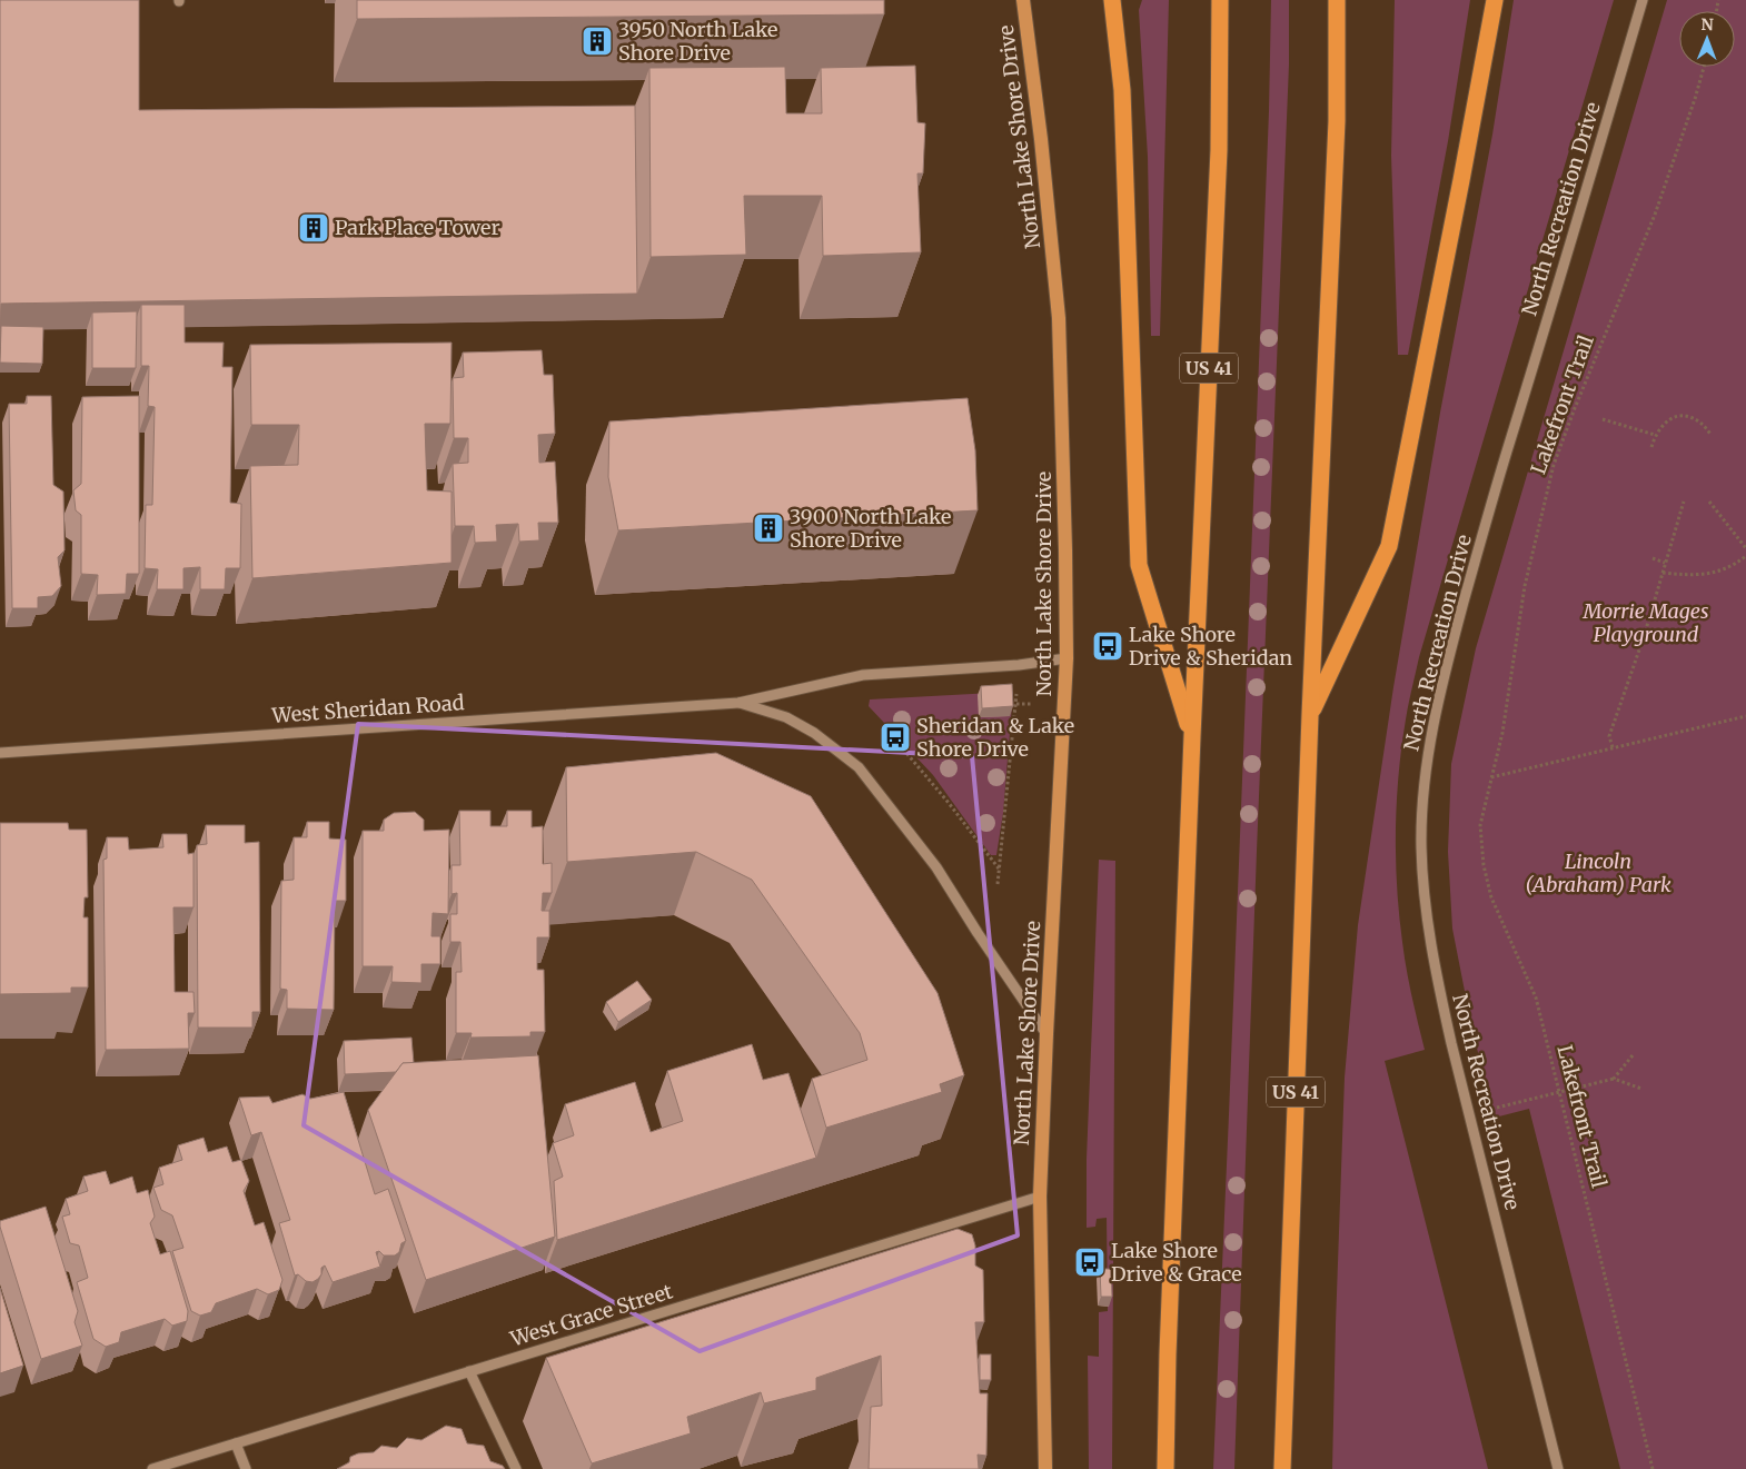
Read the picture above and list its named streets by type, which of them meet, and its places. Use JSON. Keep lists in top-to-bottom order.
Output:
{
  "streets": {
    "highway": ["US 41"],
    "main road": ["North Lake Shore Drive"],
    "street": ["North Recreation Drive", "West Sheridan Road", "West Grace Street"],
    "path": ["Lakefront Trail"]
  },
  "crossings": [
    ["North Lake Shore Drive", "West Sheridan Road"],
    ["North Lake Shore Drive", "West Grace Street"]
  ],
  "parks": ["Morrie Mages Playground", "Lincoln (Abraham) Park"],
  "places": {
    "building": ["3950 North Lake Shore Drive", "Park Place Tower", "3900 North Lake Shore Drive"],
    "bus stop": ["Lake Shore Drive & Sheridan", "Sheridan & Lake Shore Drive", "Lake Shore Drive & Grace"]
  },
  "north": "top"
}
